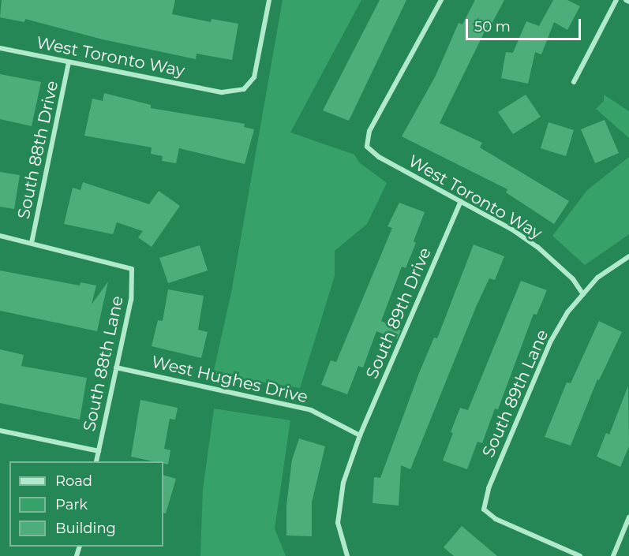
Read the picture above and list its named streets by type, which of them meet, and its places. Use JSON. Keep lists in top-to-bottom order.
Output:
{
  "streets": {
    "street": [
      "West Toronto Way",
      "South 88th Drive",
      "South 89th Drive",
      "South 88th Lane",
      "West Hughes Drive",
      "South 89th Lane"
    ]
  },
  "crossings": [
    ["West Toronto Way", "South 88th Drive"],
    ["West Toronto Way", "South 89th Drive"],
    ["West Toronto Way", "South 89th Lane"],
    ["South 88th Drive", "South 88th Lane"],
    ["South 89th Drive", "West Hughes Drive"],
    ["South 88th Lane", "West Hughes Drive"]
  ],
  "legend": ["Road", "Park", "Building"],
  "scale_bar": "50 m"
}
